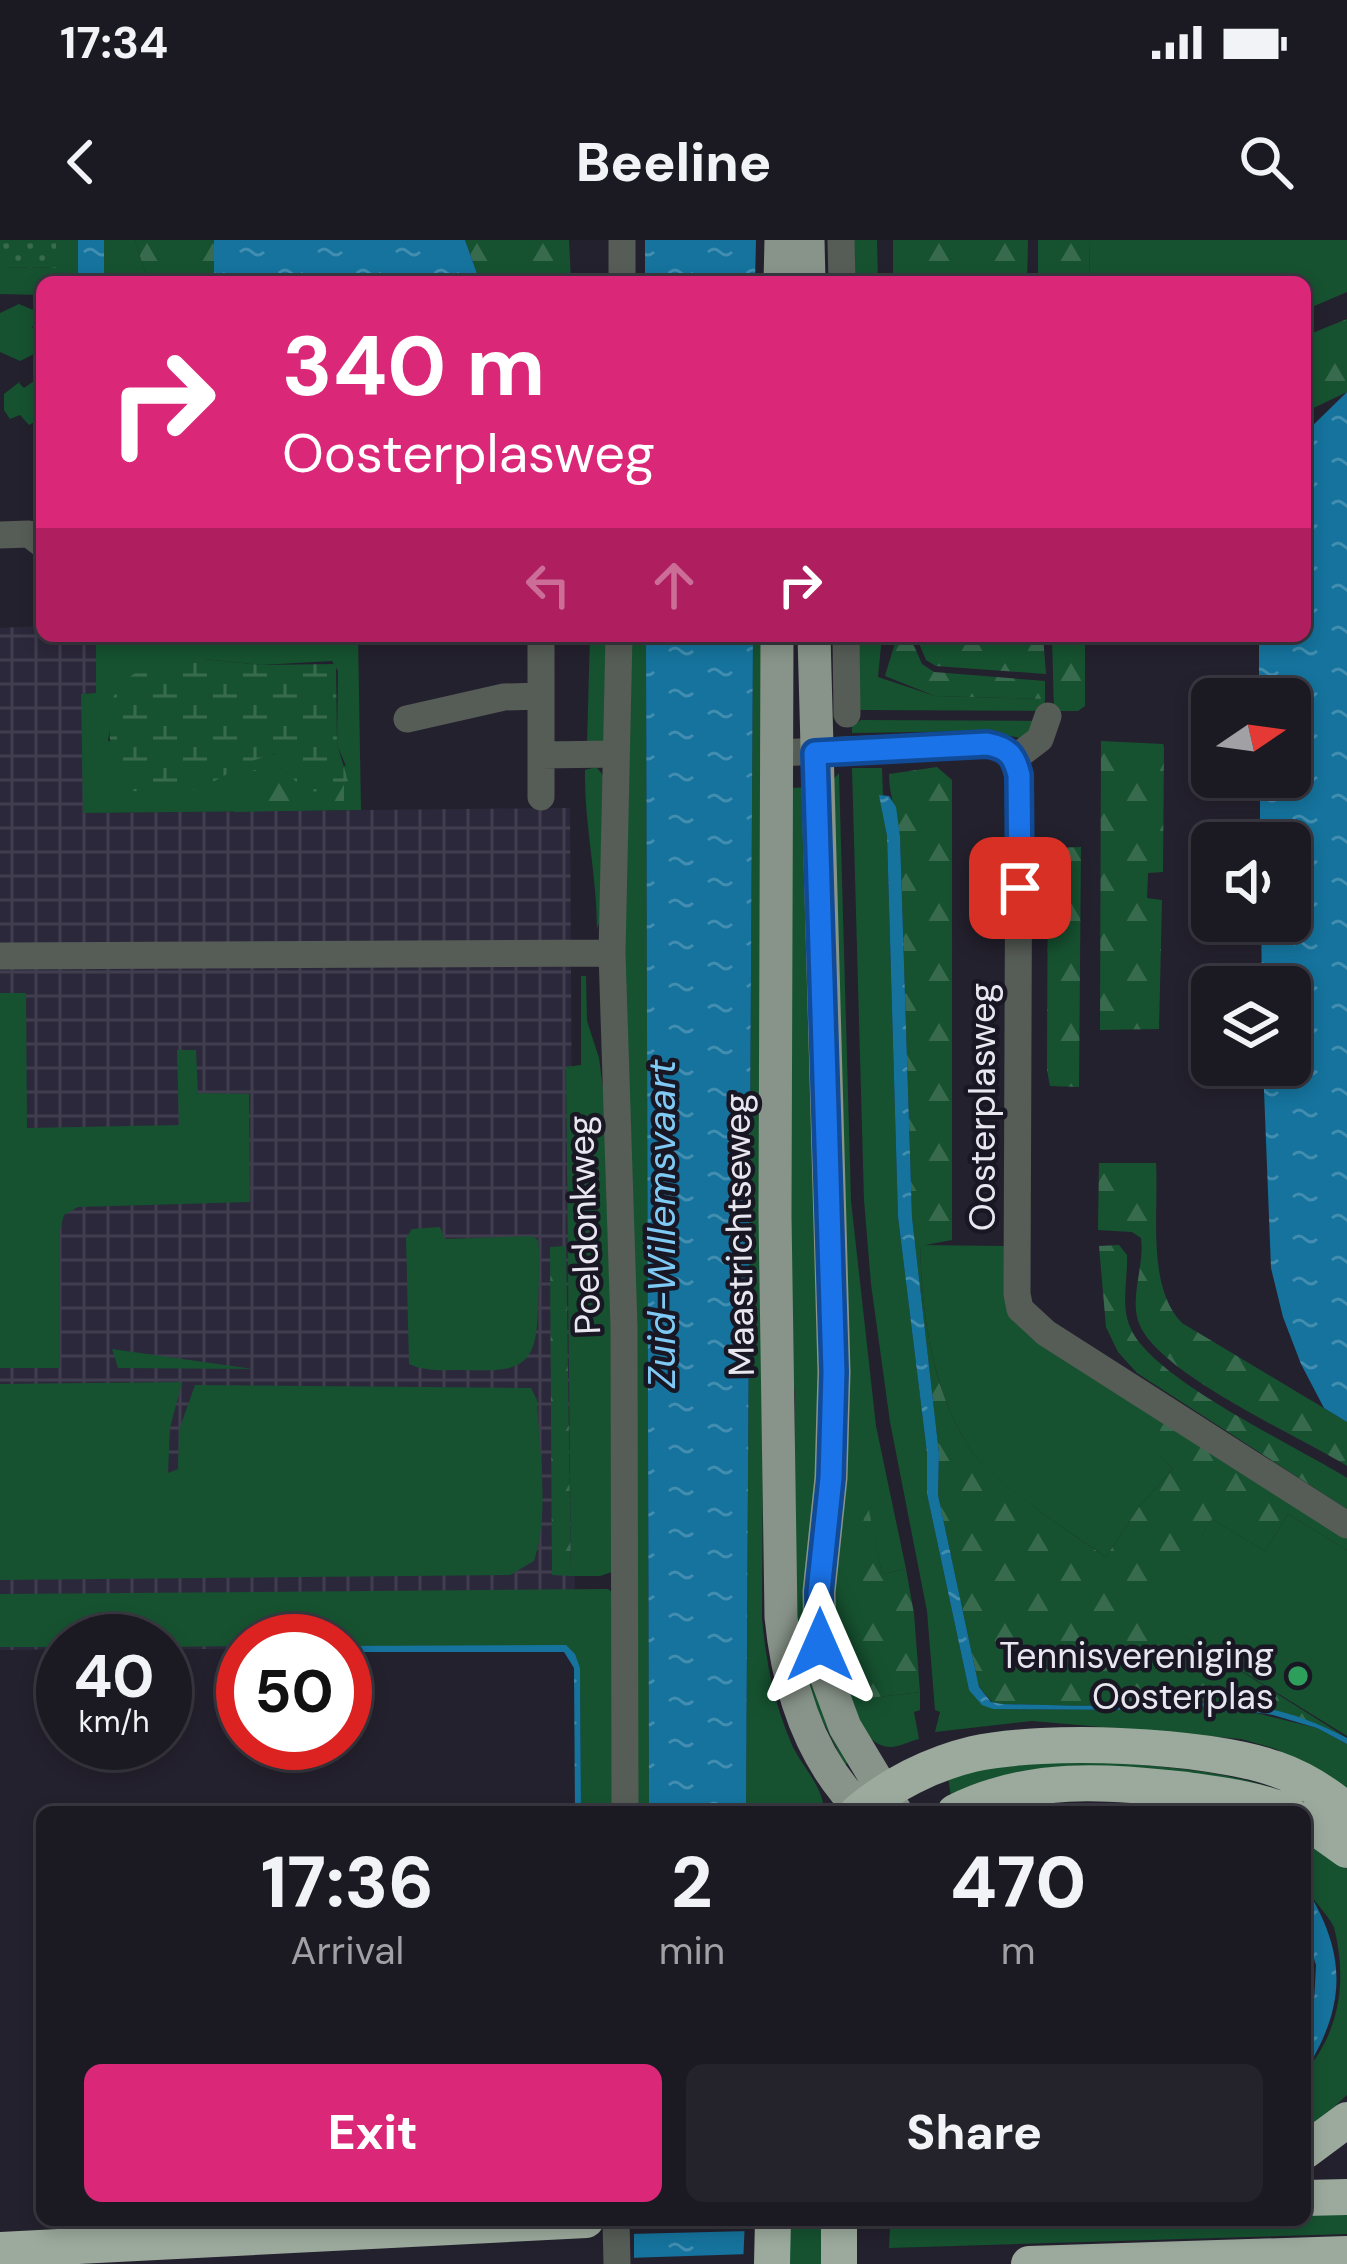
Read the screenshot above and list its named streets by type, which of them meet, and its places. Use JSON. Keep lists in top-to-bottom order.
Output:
{
  "streets": {
    "main road": ["Maastrichtseweg"],
    "street": ["Oosterplasweg", "Poeldonkweg"]
  },
  "water": ["Zuid-Willemsvaart"],
  "places": ["Tennisvereniging Oosterplas"],
  "north": "right",
  "page": {
    "status": "17:34",
    "header": "Beeline",
    "turn": ["340 m", "Oosterplasweg"],
    "speed": "40 km/h",
    "limit": "50",
    "eta": [
      "17:36",
      "Arrival",
      "2",
      "min",
      "470",
      "m"
    ],
    "buttons": ["Exit", "Share"]
  }
}
